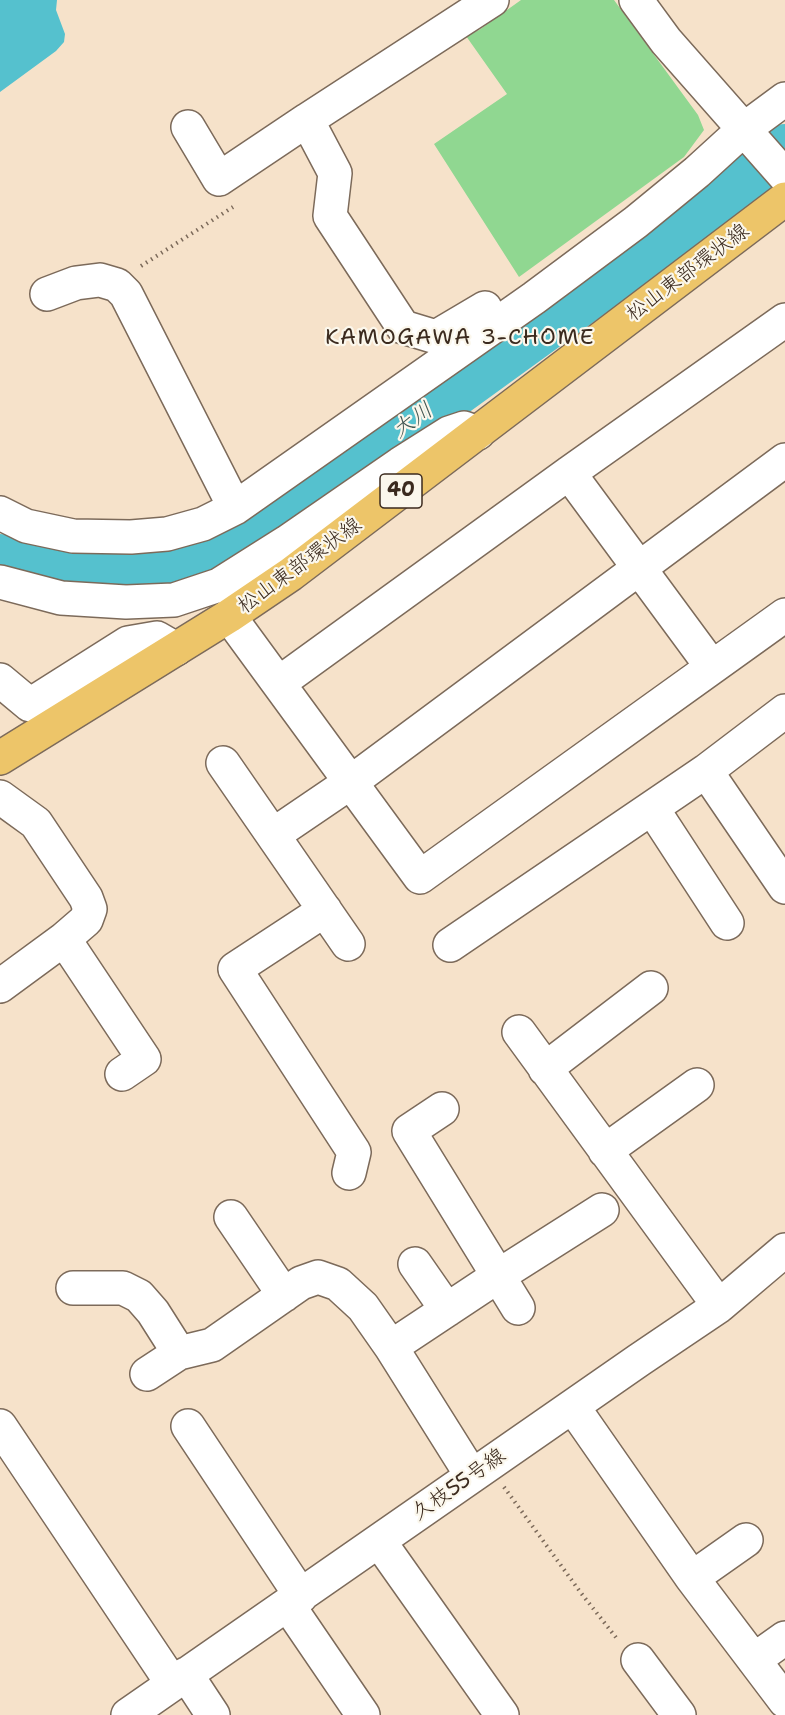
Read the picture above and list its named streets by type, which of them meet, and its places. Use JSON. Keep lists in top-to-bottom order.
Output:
{
  "streets": {
    "main road": ["松山東部環状線", "40"],
    "street": ["久枝55号線"]
  },
  "districts": ["KAMOGAWA 3-CHOME"],
  "water": ["大川"]
}
